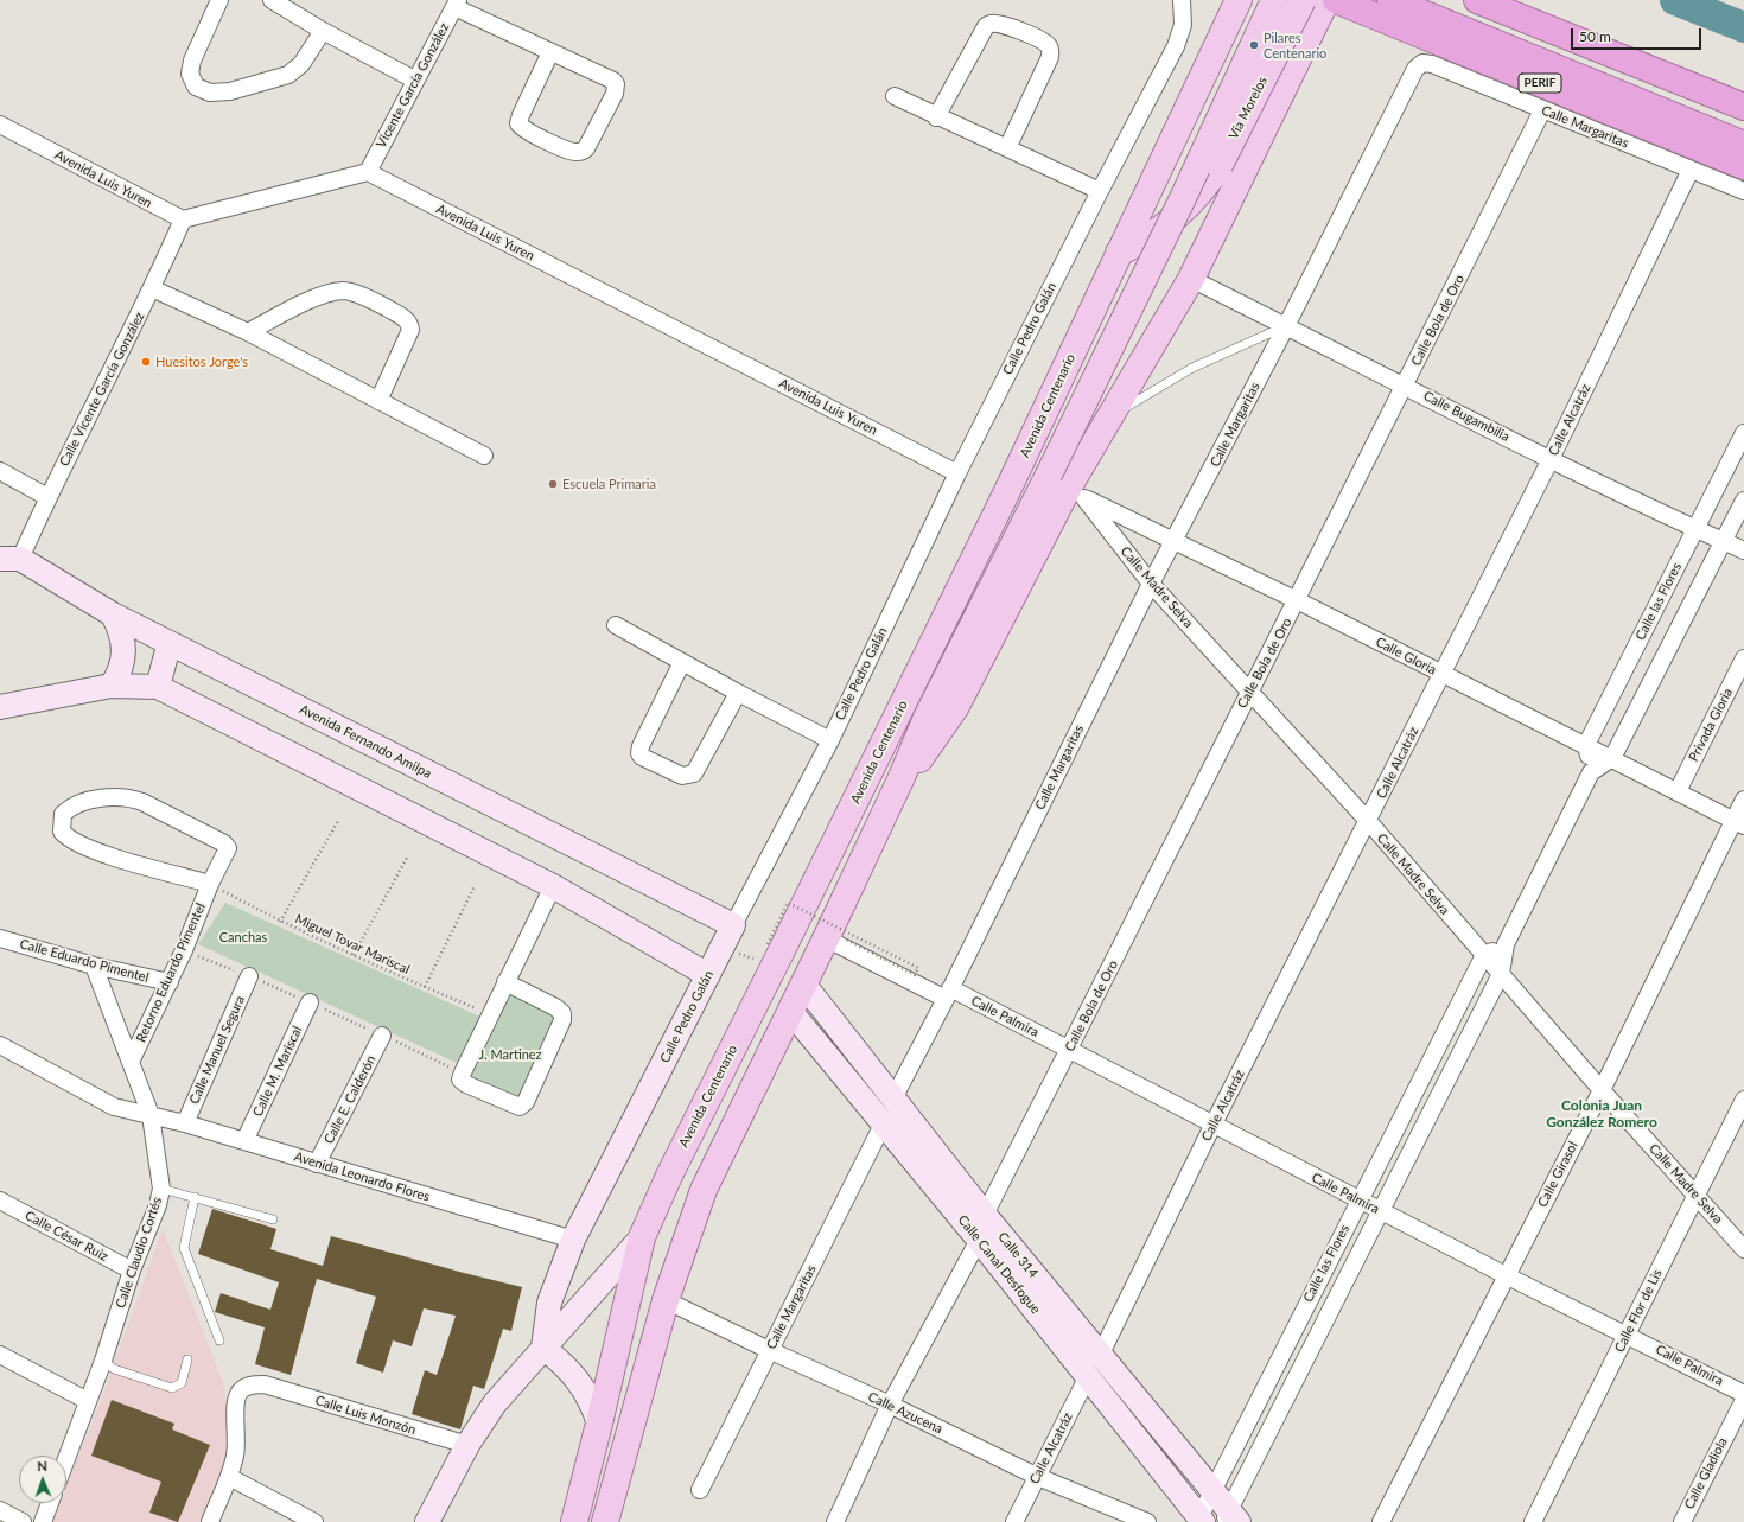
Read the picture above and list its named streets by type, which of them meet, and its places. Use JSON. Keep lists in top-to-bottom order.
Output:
{
  "streets": {
    "highway": ["PERIF"],
    "main road": ["Vía Morelos", "Avenida Centenario"],
    "street": [
      "Vicente García González",
      "Calle Margaritas",
      "Avenida Luis Yuren",
      "Calle Bola de Oro",
      "Calle Pedro Galán",
      "Calle Vicente García González",
      "Calle Bugambilia",
      "Calle Alcatráz",
      "Calle Madre Selva",
      "Calle las Flores",
      "Calle Gloria",
      "Privada Gloria",
      "Avenida Fernando Amilpa",
      "Calle Eduardo Pimentel",
      "Retorno Eduardo Pimentel",
      "Calle Palmira",
      "Calle Manuel Segura",
      "Calle M. Mariscal",
      "Calle E. Calderón",
      "Calle Girasol",
      "Avenida Leonardo Flores",
      "Calle César Ruiz",
      "Calle Claudio Cortés",
      "Calle 314",
      "Calle Canal Desfogue",
      "Calle Flor de Lis",
      "Calle Azucena",
      "Calle Luis Monzón",
      "Calle Gladiola"
    ],
    "path": ["Miguel Tovar Mariscal"]
  },
  "crossings": [
    ["Vicente García González", "Avenida Luis Yuren"],
    ["Vía Morelos", "Avenida Centenario"],
    ["Calle Margaritas", "Calle Bola de Oro"],
    ["Calle Margaritas", "Calle Bugambilia"],
    ["Calle Margaritas", "Calle Alcatráz"],
    ["Calle Margaritas", "Calle Madre Selva"],
    ["Calle Margaritas", "Calle Gloria"],
    ["Calle Margaritas", "Calle Palmira"],
    ["Calle Margaritas", "Calle 314"],
    ["Calle Margaritas", "Calle Canal Desfogue"],
    ["Calle Margaritas", "Calle Azucena"],
    ["Avenida Luis Yuren", "Calle Pedro Galán"],
    ["Avenida Luis Yuren", "Calle Vicente García González"],
    ["Calle Bola de Oro", "Calle Bugambilia"],
    ["Calle Bola de Oro", "Calle Madre Selva"],
    ["Calle Bola de Oro", "Calle Gloria"],
    ["Calle Bola de Oro", "Calle Palmira"],
    ["Calle Bola de Oro", "Calle 314"],
    ["Calle Pedro Galán", "Avenida Fernando Amilpa"],
    ["Calle Pedro Galán", "Avenida Leonardo Flores"],
    ["Calle Vicente García González", "Avenida Fernando Amilpa"],
    ["Calle Bugambilia", "Calle Alcatráz"],
    ["Calle Bugambilia", "Calle las Flores"],
    ["Calle Alcatráz", "Calle Madre Selva"],
    ["Calle Alcatráz", "Calle Gloria"],
    ["Calle Alcatráz", "Calle Palmira"],
    ["Calle Alcatráz", "Calle 314"],
    ["Calle Alcatráz", "Calle Canal Desfogue"],
    ["Calle Alcatráz", "Calle Azucena"],
    ["Calle Madre Selva", "Calle las Flores"],
    ["Calle Madre Selva", "Calle Gloria"],
    ["Calle Madre Selva", "Calle Girasol"],
    ["Calle Madre Selva", "Calle Flor de Lis"],
    ["Calle las Flores", "Calle Gloria"],
    ["Calle las Flores", "Calle Palmira"],
    ["Calle las Flores", "Calle 314"],
    ["Calle las Flores", "Calle Canal Desfogue"],
    ["Calle Gloria", "Privada Gloria"],
    ["Calle Gloria", "Calle Girasol"],
    ["Miguel Tovar Mariscal", "Retorno Eduardo Pimentel"],
    ["Calle Eduardo Pimentel", "Retorno Eduardo Pimentel"],
    ["Calle Eduardo Pimentel", "Calle Claudio Cortés"],
    ["Retorno Eduardo Pimentel", "Calle Claudio Cortés"],
    ["Calle Palmira", "Calle Girasol"],
    ["Calle Palmira", "Calle Flor de Lis"],
    ["Calle Manuel Segura", "Avenida Leonardo Flores"],
    ["Calle M. Mariscal", "Avenida Leonardo Flores"],
    ["Calle E. Calderón", "Avenida Leonardo Flores"],
    ["Avenida Leonardo Flores", "Calle Claudio Cortés"],
    ["Calle César Ruiz", "Calle Claudio Cortés"]
  ],
  "districts": ["Colonia Juan González Romero"],
  "parks": ["Canchas", "J. Martinez"],
  "places": ["Pilares Centenario", "Huesitos Jorge's", "Escuela Primaria"],
  "scale_bar": "50 m",
  "north": "top"
}
